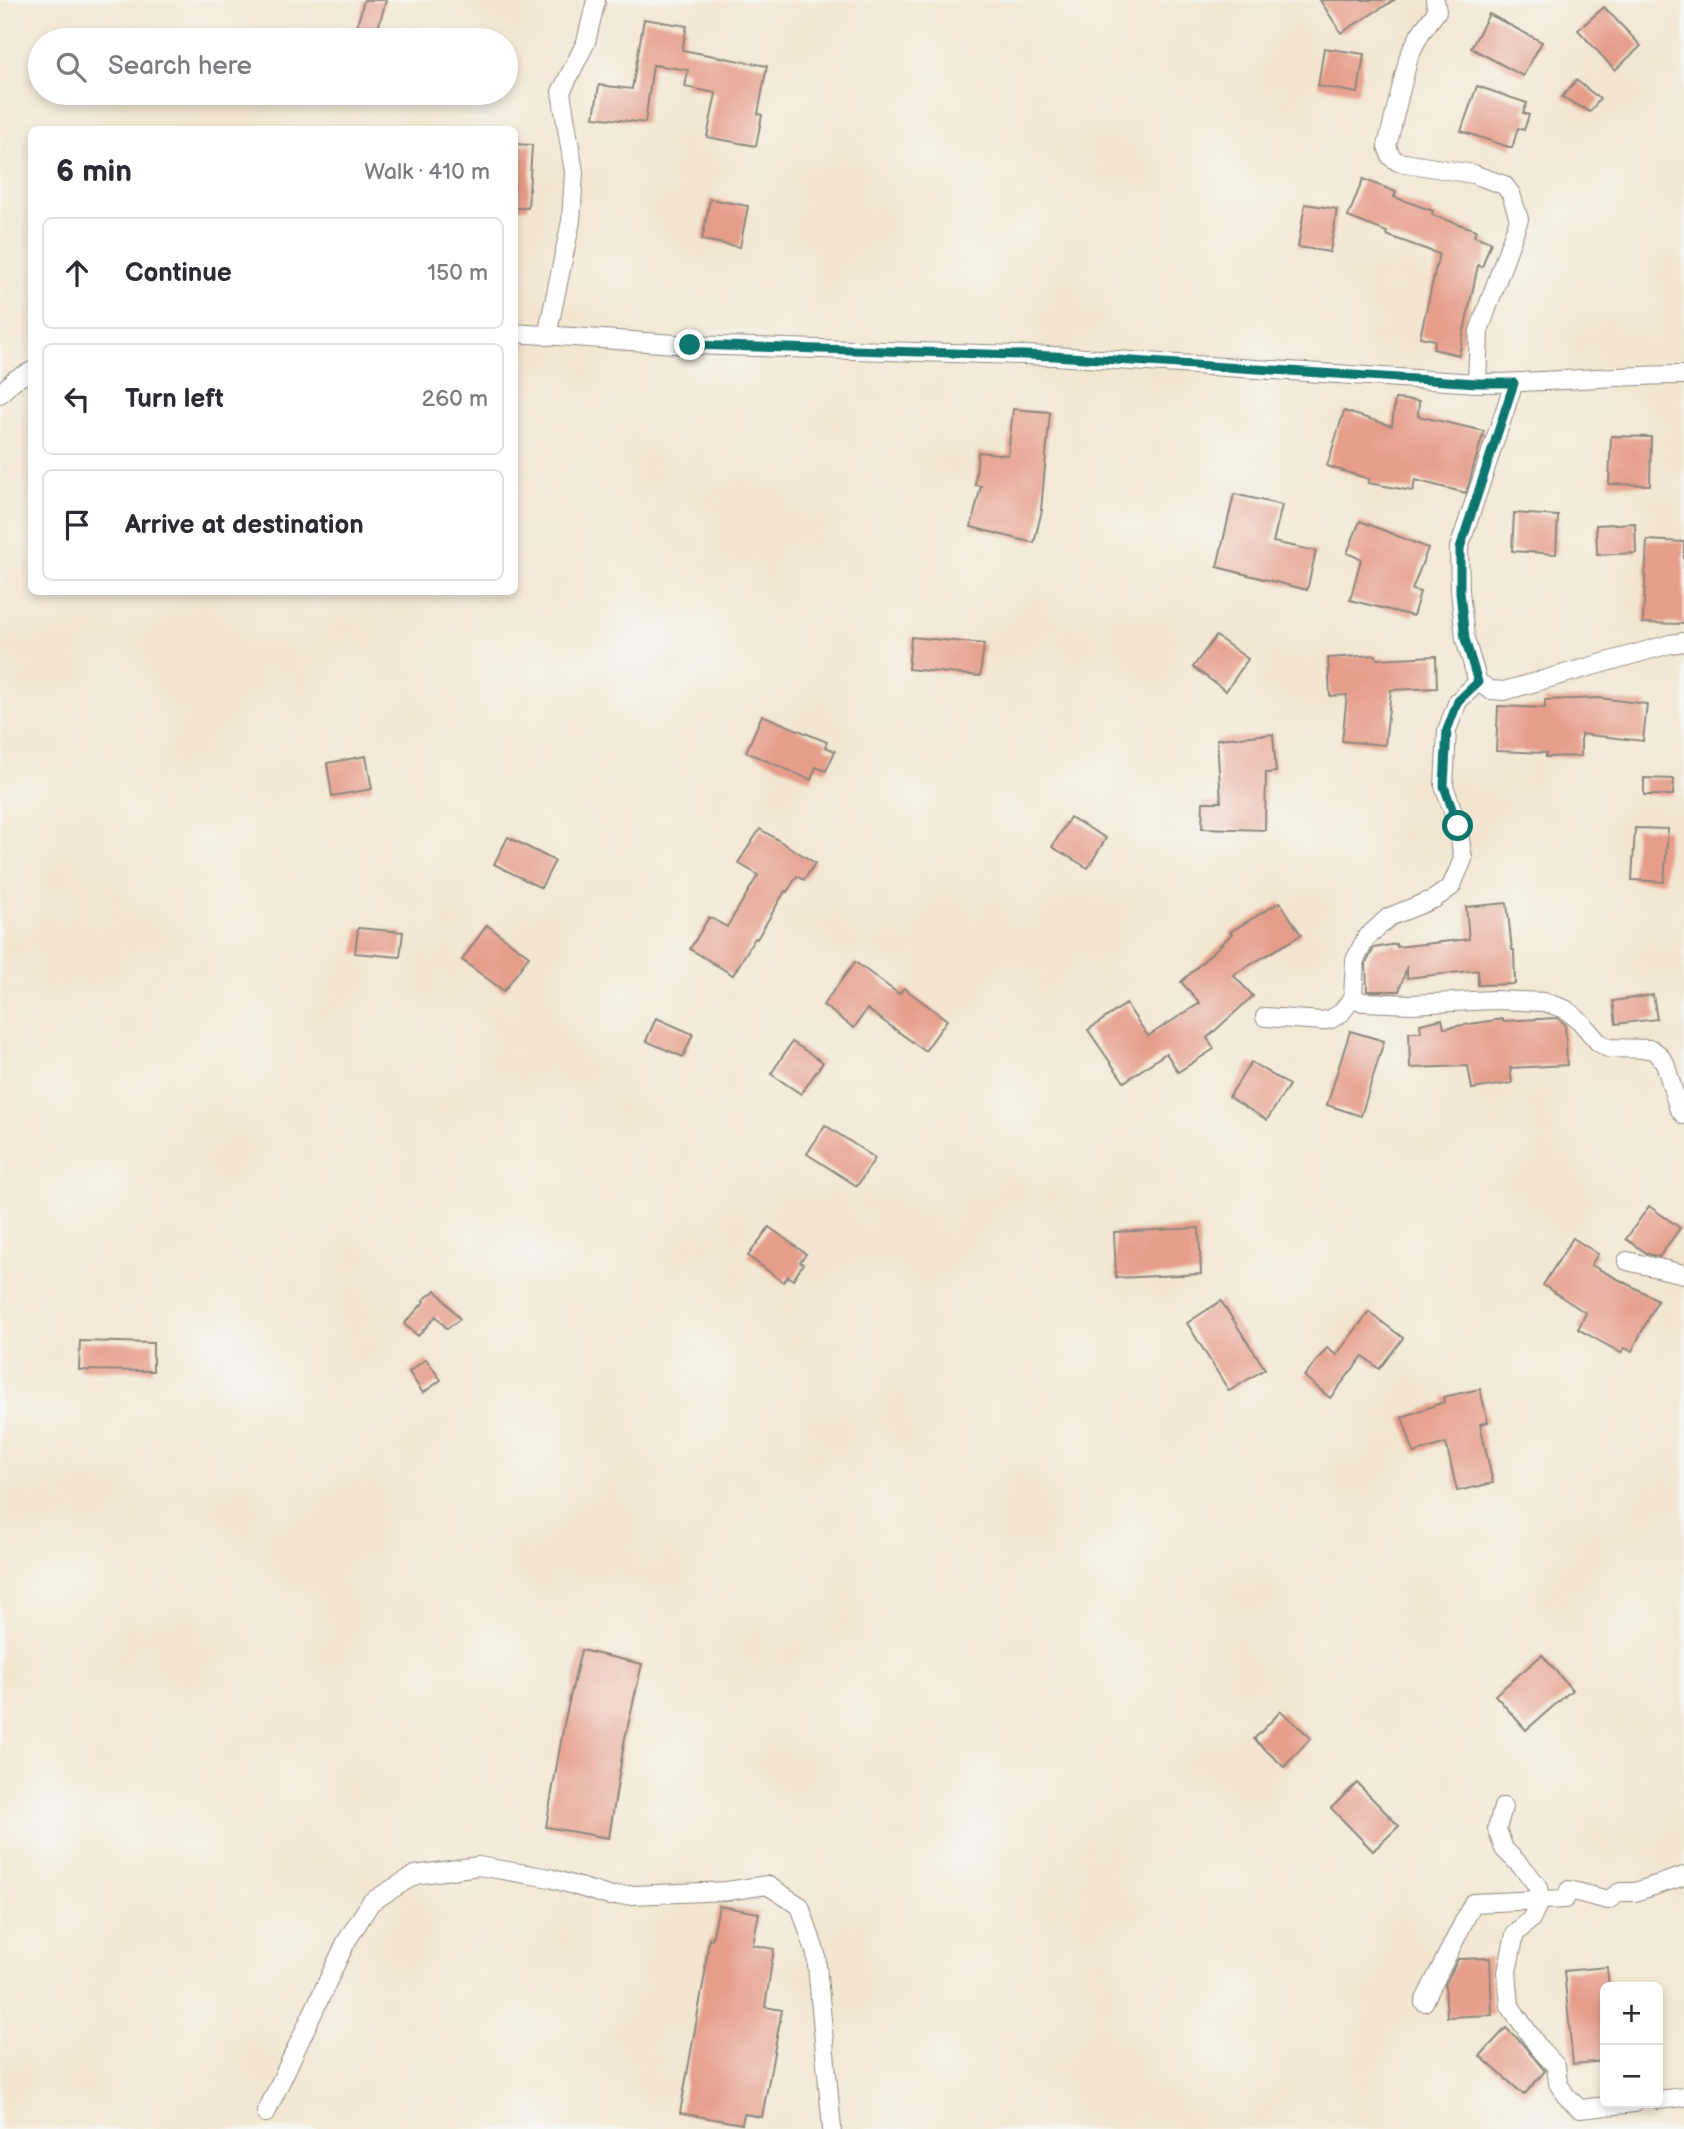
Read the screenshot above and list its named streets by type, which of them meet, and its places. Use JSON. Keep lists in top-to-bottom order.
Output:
{
  "page": {
    "search": "Search here",
    "heading": ["6 min", "Walk · 410 m"],
    "list": [
      ["Continue", "150 m"],
      ["Turn left", "260 m"],
      "Arrive at destination"
    ],
    "map_buttons": ["+", "−"]
  }
}
